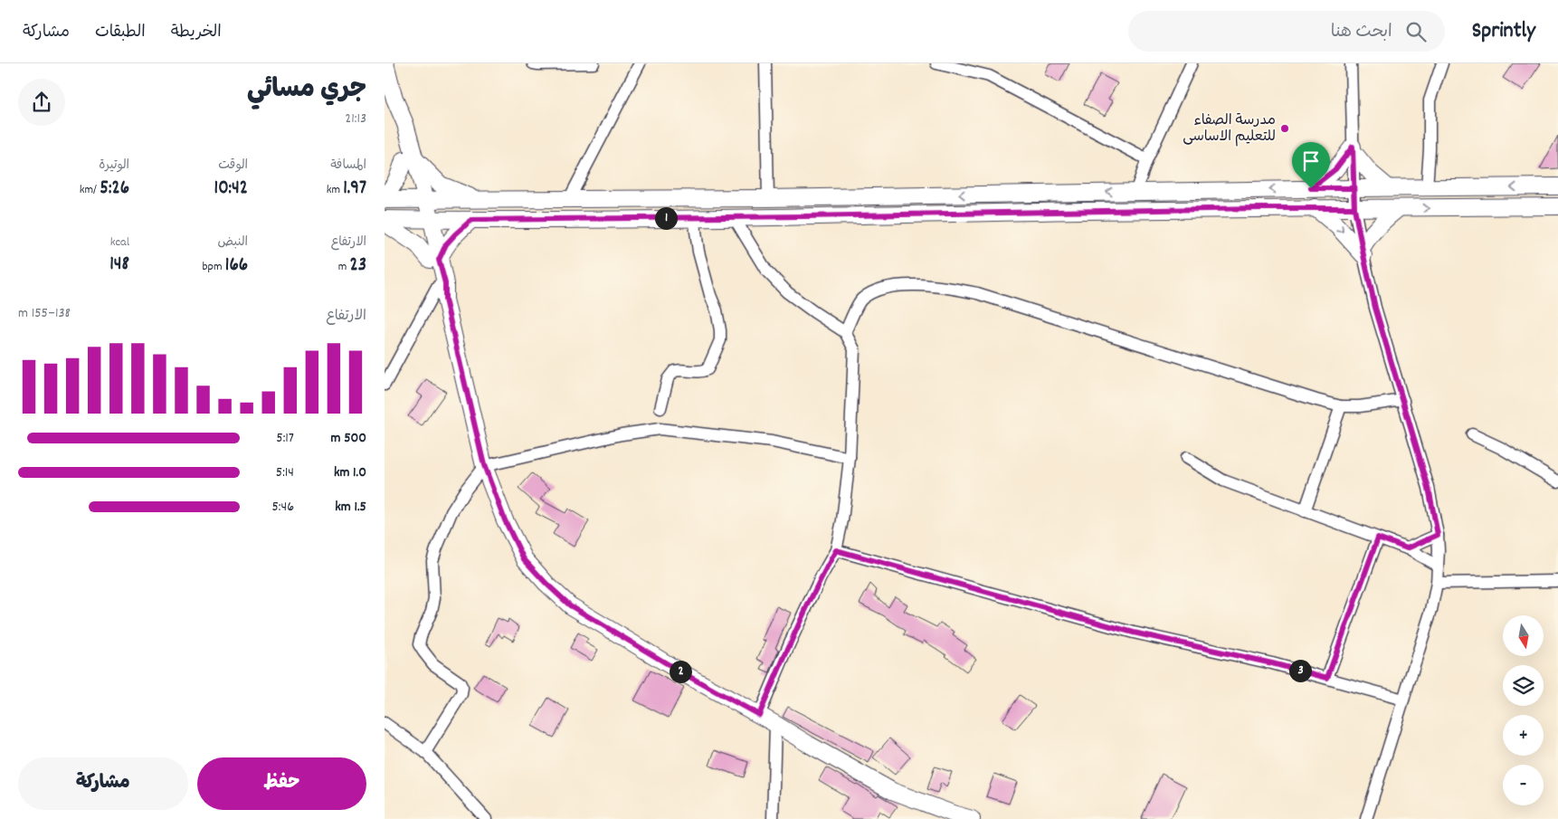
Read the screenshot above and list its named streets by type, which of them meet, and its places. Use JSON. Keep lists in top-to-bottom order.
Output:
{
  "places": ["مدرسة الصفاء للتعليم الاساسى"],
  "north": "bottom",
  "page": {
    "header": "Sprintly",
    "search": "ابحث هنا",
    "nav": ["الخريطة", "الطبقات", "مشاركة"],
    "heading": ["جري مسائي", "21:13"],
    "stats": [
      ["المسافة", "1.97 km"],
      ["الوقت", "10:42"],
      ["الوتيرة", "5:26 /km"],
      ["الارتفاع", "23 m"],
      ["النبض", "166 bpm"],
      ["kcal", "148"]
    ],
    "pins": ["1", "3", "2"],
    "chart": ["الارتفاع", "138–155 m"],
    "list": [
      {
        "name": "500 m",
        "note": "5:17"
      },
      {
        "name": "1.0 km",
        "note": "5:14"
      },
      {
        "name": "1.5 km",
        "note": "5:46"
      }
    ],
    "map_buttons": ["+", "−"],
    "buttons": ["حفظ", "مشاركة"]
  }
}
